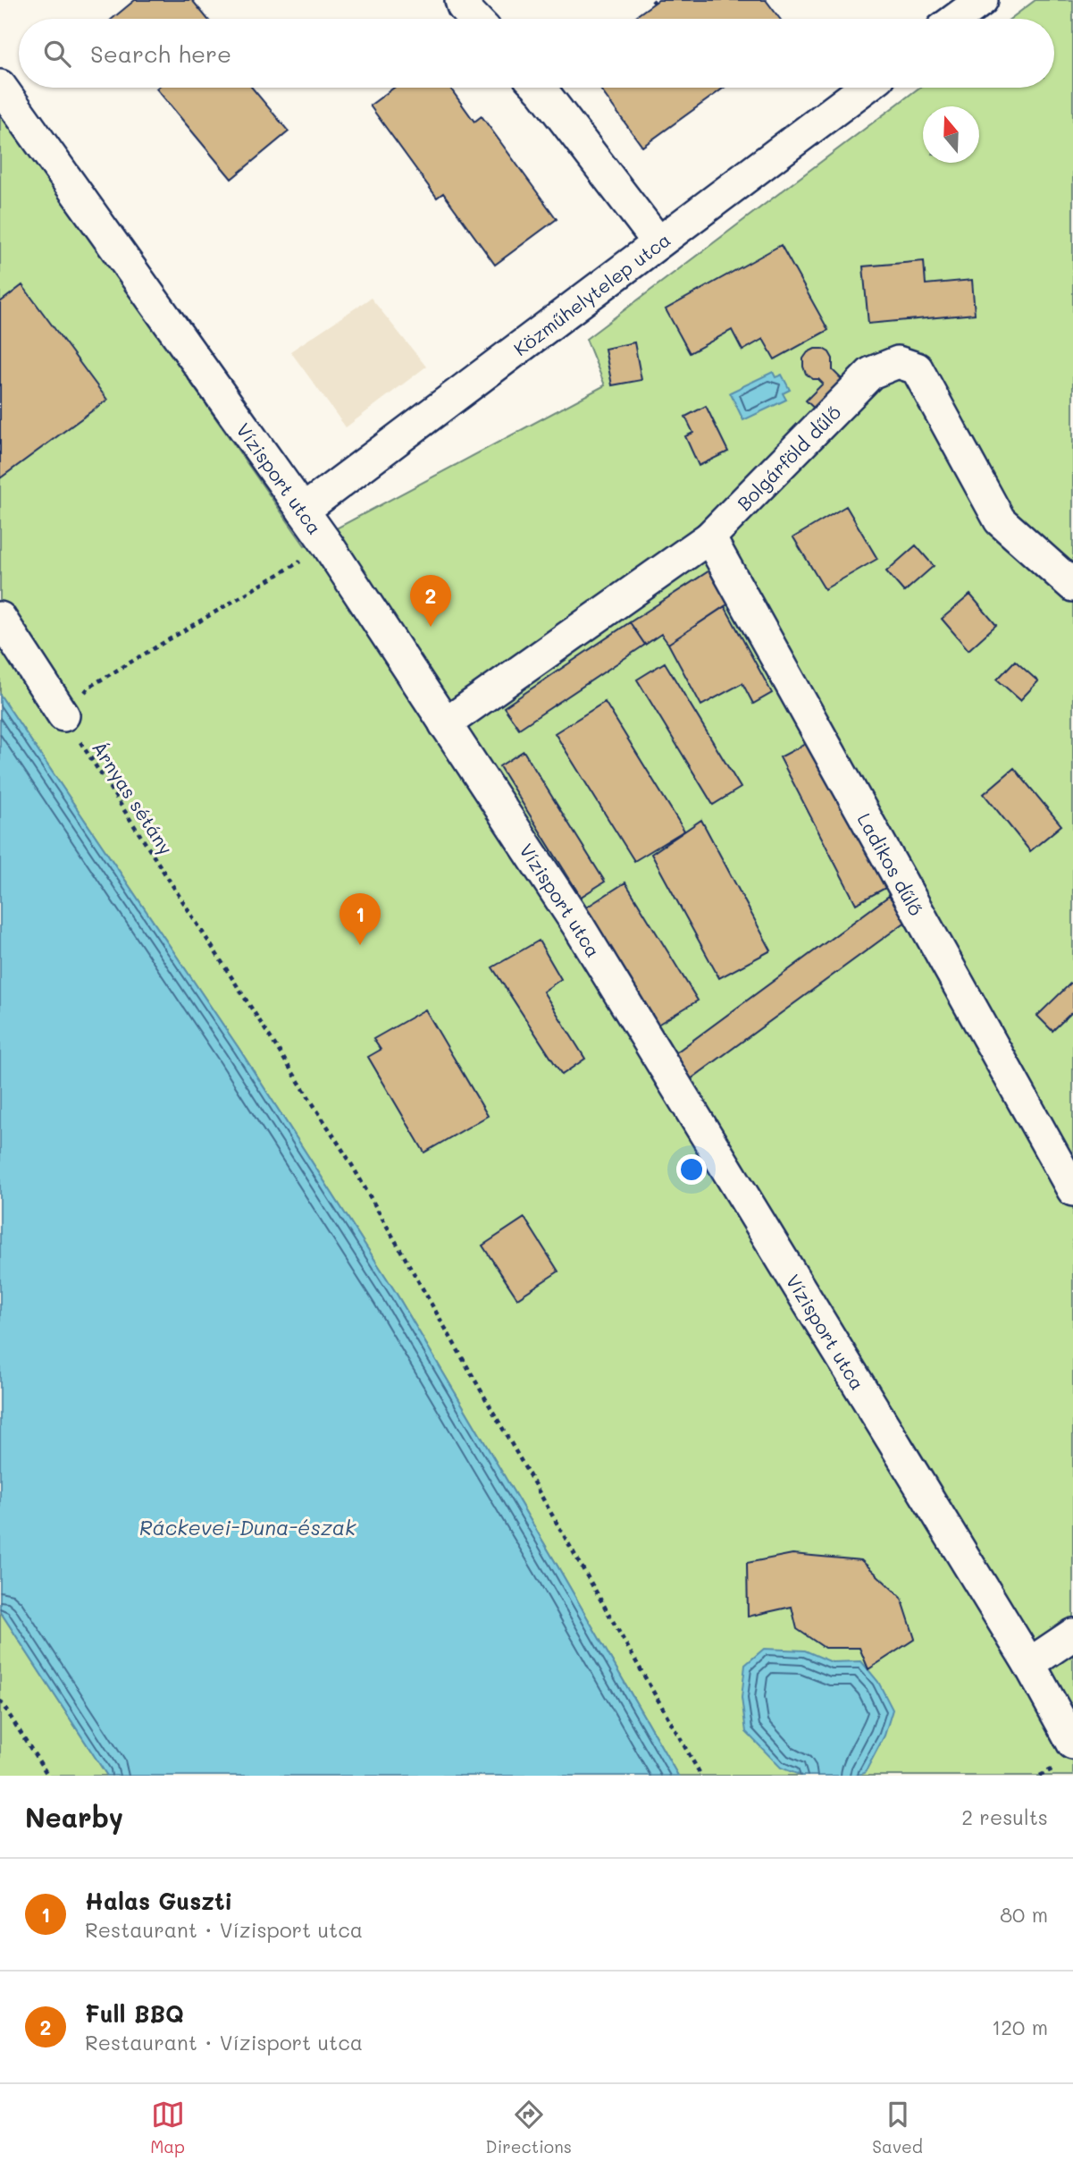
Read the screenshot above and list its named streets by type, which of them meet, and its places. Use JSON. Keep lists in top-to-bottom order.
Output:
{
  "streets": {
    "street": [
      "Közműhelytelep utca",
      "Bolgárföld dűlő",
      "Vízisport utca",
      "Ladikos dűlő"
    ],
    "path": ["Árnyas sétány"]
  },
  "crossings": [
    ["Közműhelytelep utca", "Vízisport utca"],
    ["Bolgárföld dűlő", "Vízisport utca"],
    ["Bolgárföld dűlő", "Ladikos dűlő"]
  ],
  "water": ["Ráckevei-Duna-észak"],
  "north": "top",
  "page": {
    "search": "Search here",
    "pins": ["2", "1"],
    "heading": ["Nearby", "2 results"],
    "list": [
      {
        "mark": "1",
        "name": "Halas Guszti",
        "note": "Restaurant · Vízisport utca",
        "value": "80 m"
      },
      {
        "mark": "2",
        "name": "Full BBQ",
        "note": "Restaurant · Vízisport utca",
        "value": "120 m"
      }
    ],
    "nav": ["Map", "Directions", "Saved"]
  }
}
